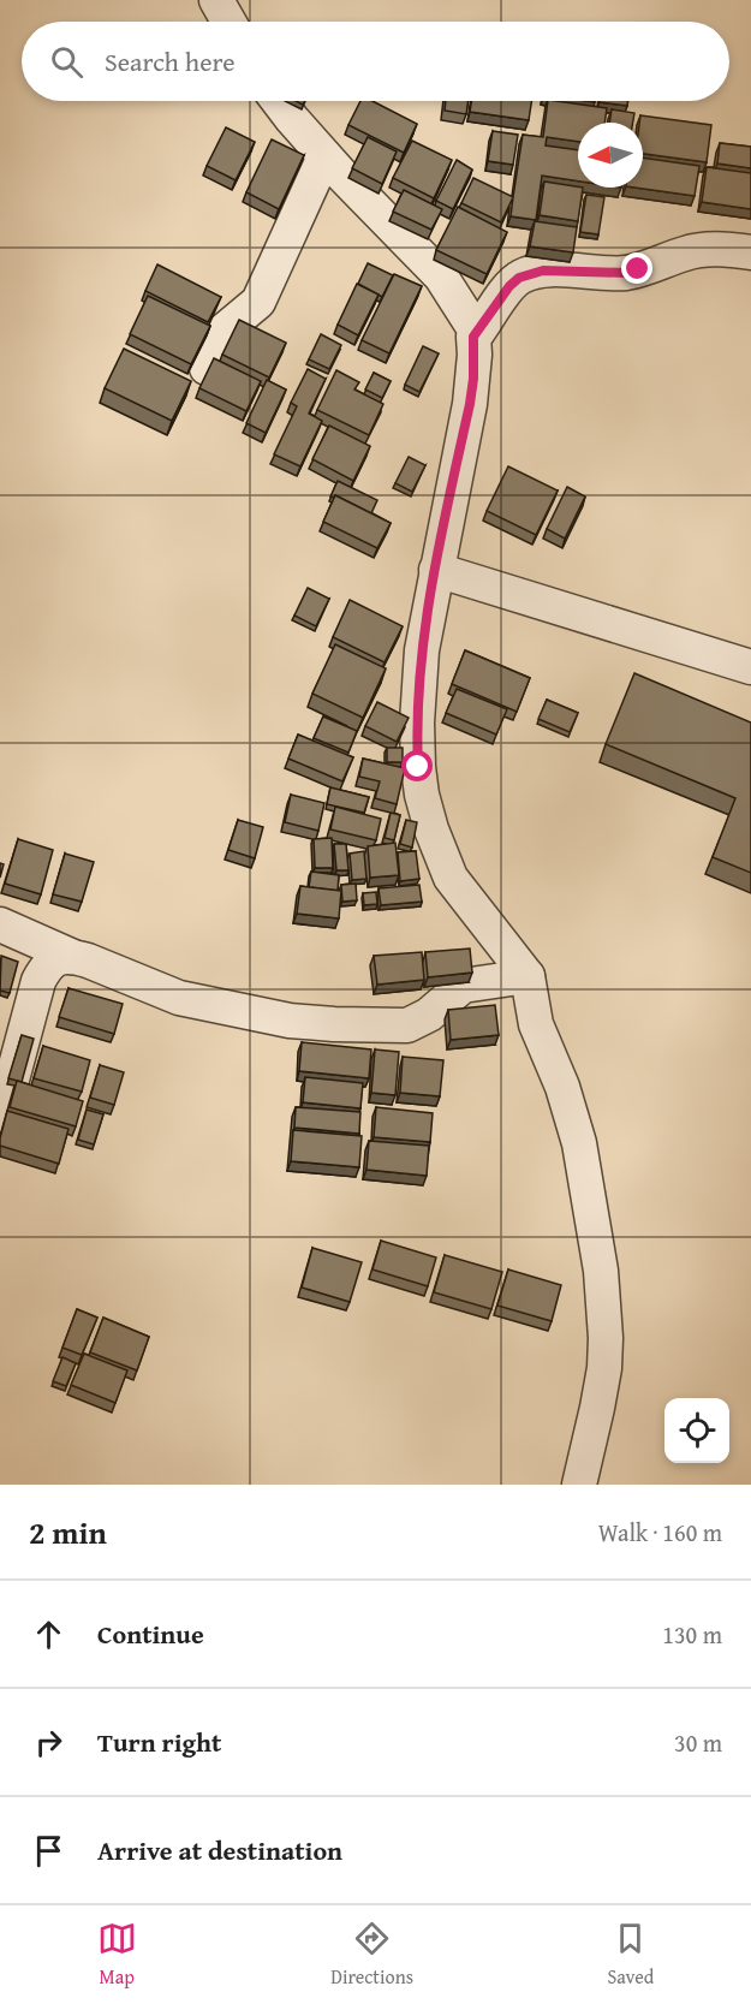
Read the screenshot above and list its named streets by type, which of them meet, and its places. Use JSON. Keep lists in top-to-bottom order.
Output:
{
  "north": "left",
  "page": {
    "search": "Search here",
    "heading": ["2 min", "Walk · 160 m"],
    "list": [
      ["Continue", "130 m"],
      ["Turn right", "30 m"],
      "Arrive at destination"
    ],
    "nav": ["Map", "Directions", "Saved"]
  }
}
